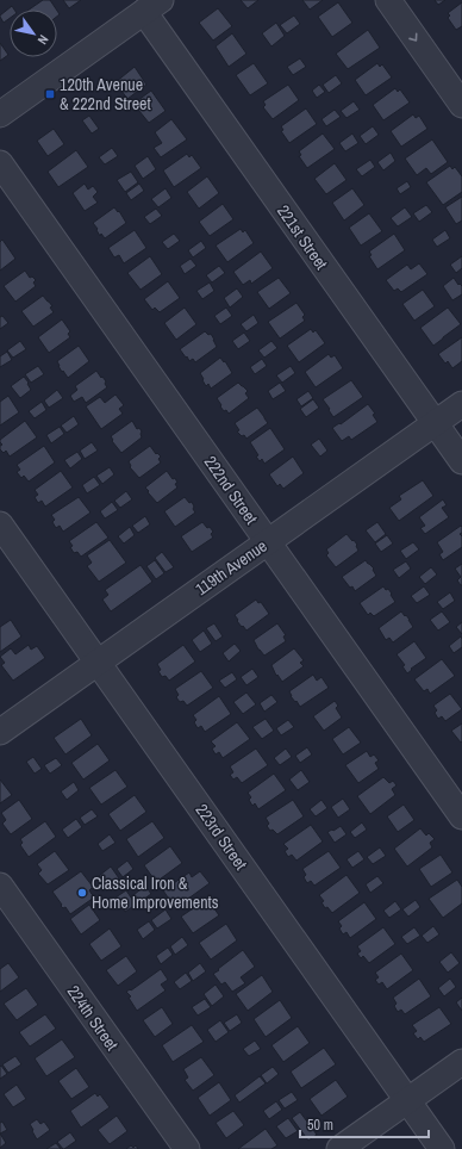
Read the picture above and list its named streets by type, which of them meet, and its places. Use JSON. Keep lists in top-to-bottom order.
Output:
{
  "streets": {
    "street": [
      "221st Street",
      "222nd Street",
      "119th Avenue",
      "223rd Street",
      "224th Street"
    ]
  },
  "crossings": [
    ["221st Street", "119th Avenue"],
    ["222nd Street", "119th Avenue"],
    ["119th Avenue", "223rd Street"]
  ],
  "places": {
    "transit": ["120th Avenue & 222nd Street"],
    "other": ["Classical Iron & Home Improvements"]
  },
  "scale_bar": "50 m",
  "north": "bottom right"
}
